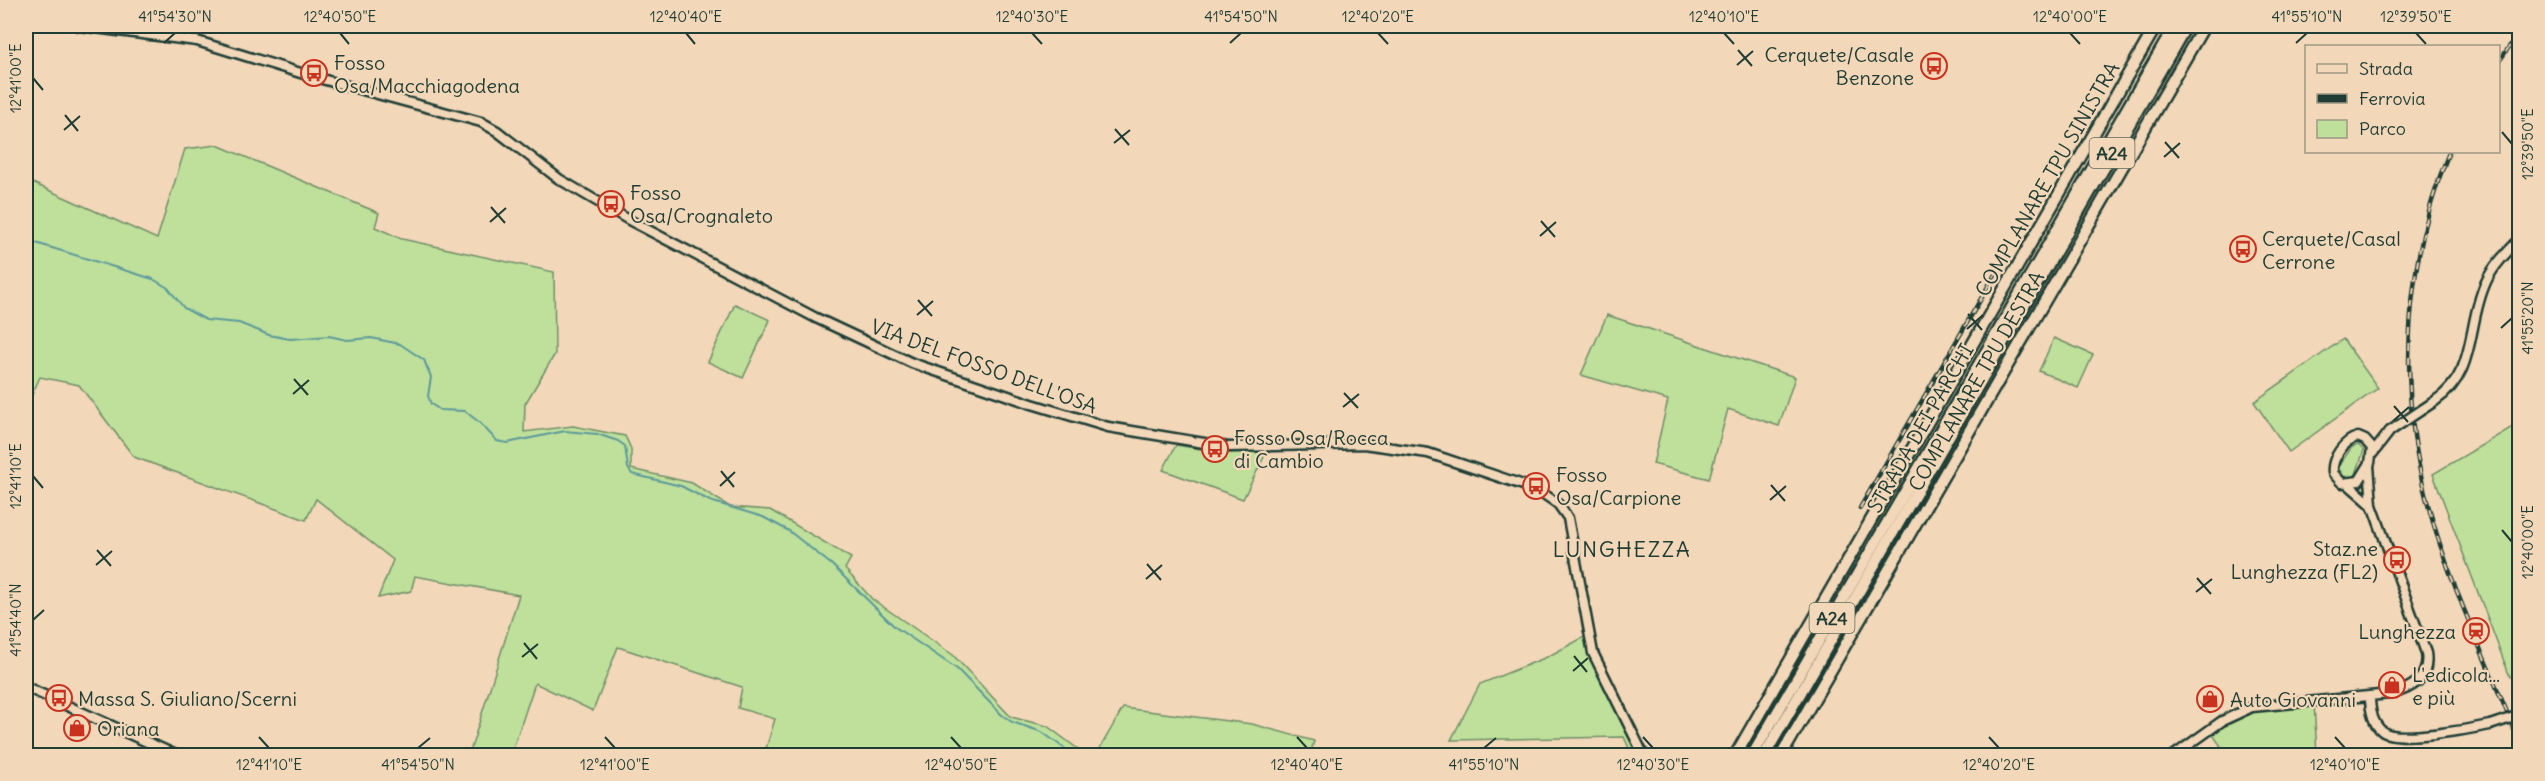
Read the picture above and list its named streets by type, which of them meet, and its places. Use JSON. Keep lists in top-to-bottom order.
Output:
{
  "streets": {
    "highway": [
      "A24",
      "COMPLANARE TPU SINISTRA",
      "COMPLANARE TPU DESTRA",
      "STRADA DEI PARCHI"
    ],
    "street": ["VIA DEL FOSSO DELL'OSA"]
  },
  "districts": ["LUNGHEZZA"],
  "places": {
    "bus stop": [
      "Cerquete/Casale Benzone",
      "Fosso Osa/Macchiagodena",
      "Fosso Osa/Crognaleto",
      "Cerquete/Casal Cerrone",
      "Fosso Osa/Rocca di Cambio",
      "Fosso Osa/Carpione",
      "Staz.ne Lunghezza (FL2)",
      "Massa S. Giuliano/Scerni"
    ],
    "station": ["Lunghezza"],
    "shop": ["L'edicola… e più", "Auto Giovanni", "Oriana"]
  },
  "legend": ["Strada", "Ferrovia", "Parco"],
  "coordinates": [
    "41°54'30\"N",
    "12°40'50\"E",
    "12°40'40\"E",
    "12°40'30\"E",
    "41°54'50\"N",
    "12°40'20\"E",
    "12°40'10\"E",
    "12°40'00\"E",
    "41°55'10\"N",
    "12°39'50\"E",
    "12°41'00\"E",
    "41°55'20\"N",
    "12°41'10\"E",
    "41°54'40\"N"
  ]
}
